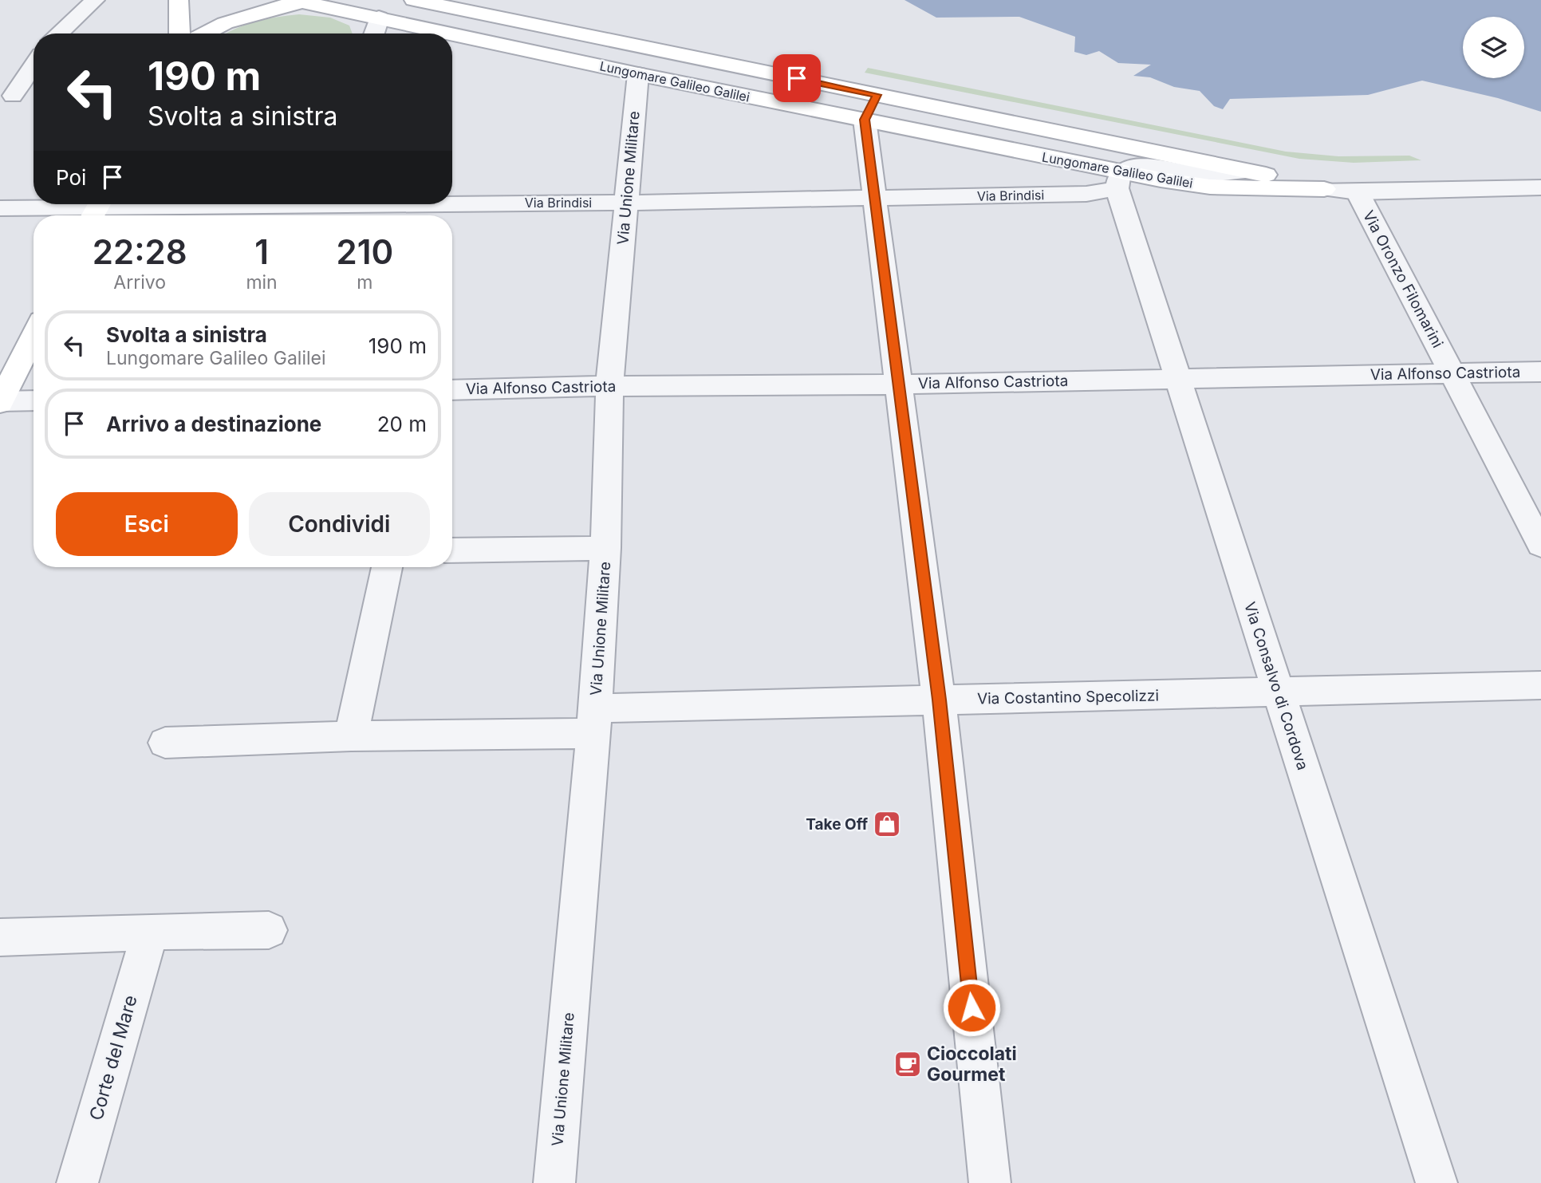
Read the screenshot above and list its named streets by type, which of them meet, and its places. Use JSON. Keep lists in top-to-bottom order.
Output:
{
  "streets": {
    "main road": ["Lungomare Galileo Galilei"],
    "street": [
      "Via Unione Militare",
      "Via Brindisi",
      "Via Oronzo Filomarini",
      "Via Alfonso Castriota",
      "Via Consalvo di Cordova",
      "Via Costantino Specolizzi",
      "Corte del Mare"
    ]
  },
  "crossings": [
    ["Lungomare Galileo Galilei", "Via Unione Militare"],
    ["Lungomare Galileo Galilei", "Via Brindisi"],
    ["Lungomare Galileo Galilei", "Via Oronzo Filomarini"],
    ["Lungomare Galileo Galilei", "Via Consalvo di Cordova"],
    ["Via Unione Militare", "Via Brindisi"],
    ["Via Unione Militare", "Via Alfonso Castriota"],
    ["Via Unione Militare", "Via Costantino Specolizzi"],
    ["Via Brindisi", "Via Consalvo di Cordova"],
    ["Via Oronzo Filomarini", "Via Alfonso Castriota"],
    ["Via Alfonso Castriota", "Via Consalvo di Cordova"],
    ["Via Consalvo di Cordova", "Via Costantino Specolizzi"]
  ],
  "places": {
    "shop": ["Take Off"],
    "cafe": ["Cioccolati Gourmet"]
  },
  "page": {
    "turn": ["190 m", "Svolta a sinistra"],
    "then": "Poi",
    "eta": [
      "22:28",
      "Arrivo",
      "1",
      "min",
      "210",
      "m"
    ],
    "list": [
      {
        "name": "Svolta a sinistra",
        "note": "Lungomare Galileo Galilei",
        "value": "190 m"
      },
      {
        "name": "Arrivo a destinazione",
        "value": "20 m"
      }
    ],
    "buttons": ["Esci", "Condividi"]
  }
}
